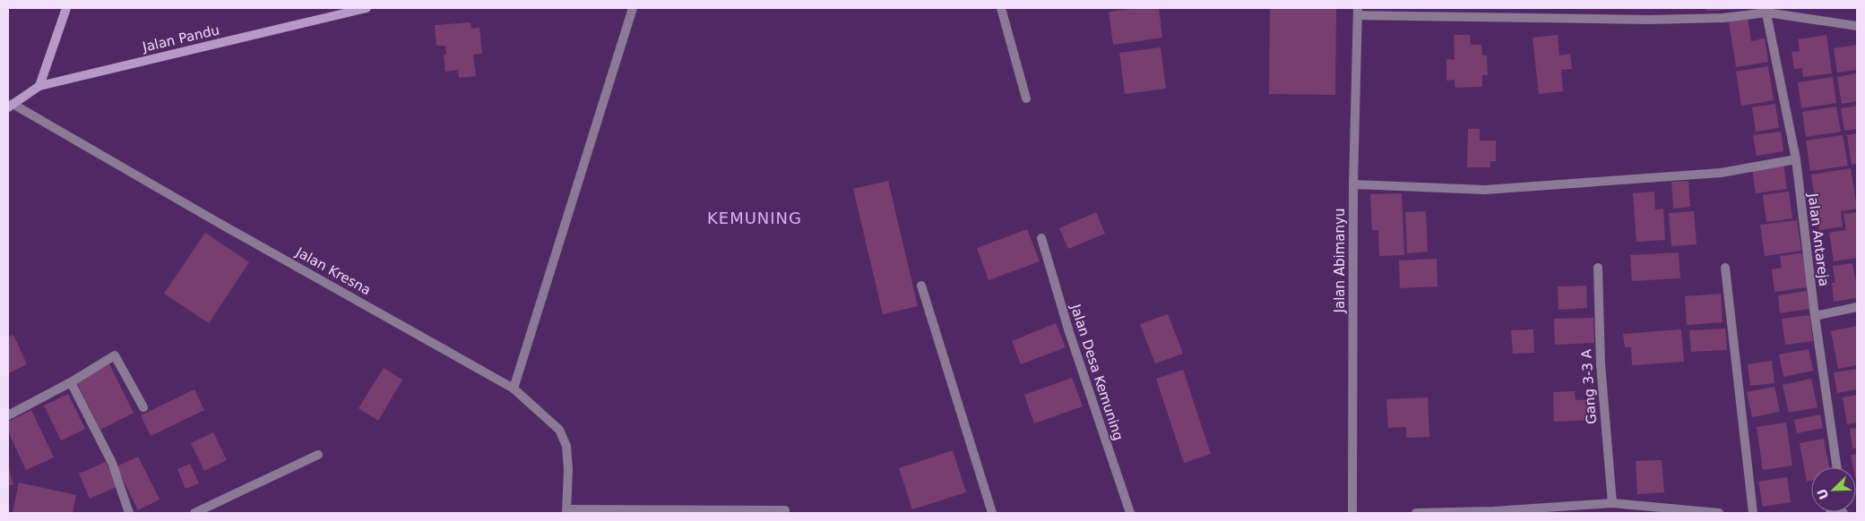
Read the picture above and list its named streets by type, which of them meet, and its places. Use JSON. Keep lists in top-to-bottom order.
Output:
{
  "streets": {
    "street": [
      "Jalan Pandu",
      "Jalan Antareja",
      "Jalan Abimanyu",
      "Jalan Kresna",
      "Jalan Desa Kemuning",
      "Gang 3-3 A"
    ]
  },
  "crossings": [
    ["Jalan Pandu", "Jalan Kresna"]
  ],
  "districts": ["KEMUNING"],
  "north": "bottom left"
}
